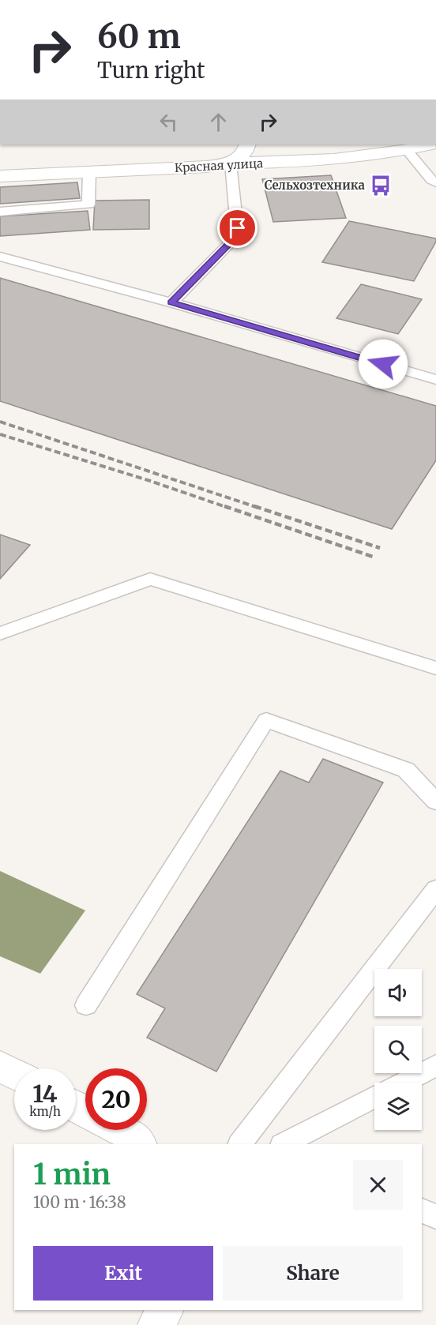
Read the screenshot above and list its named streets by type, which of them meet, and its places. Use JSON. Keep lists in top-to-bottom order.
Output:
{
  "streets": {
    "street": ["Красная улица"]
  },
  "places": {
    "bus stop": ["Сельхозтехника"]
  },
  "page": {
    "turn": ["60 m", "Turn right"],
    "speed": "14 km/h",
    "limit": "20",
    "heading": ["1 min", "100 m · 16:38"],
    "buttons": ["Exit", "Share"]
  }
}
